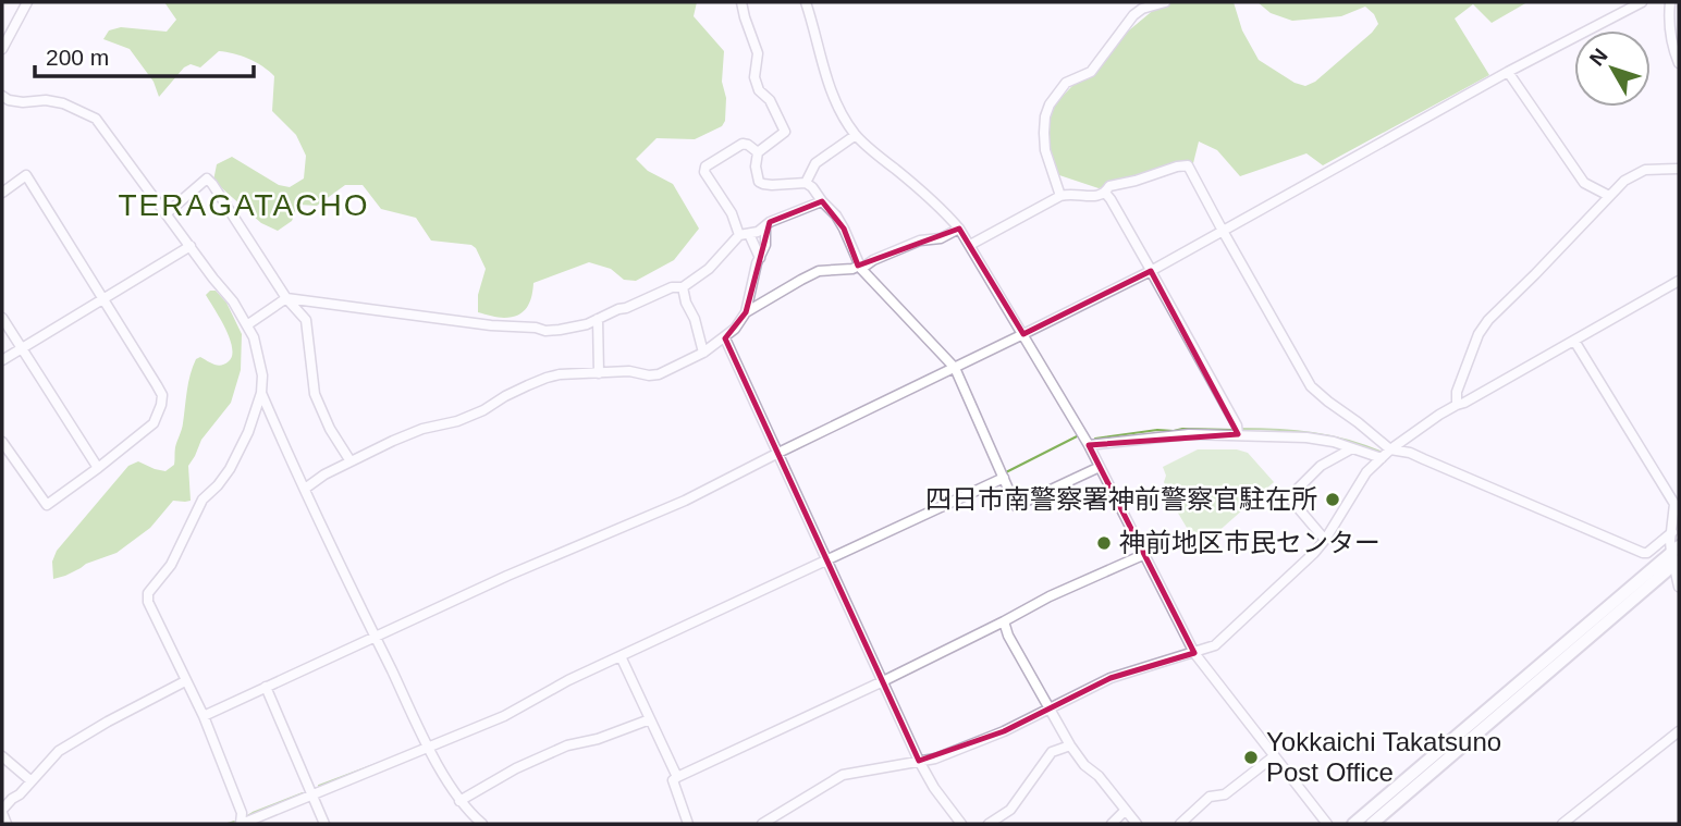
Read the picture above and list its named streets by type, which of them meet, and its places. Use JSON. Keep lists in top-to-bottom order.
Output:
{
  "districts": ["TERAGATACHO"],
  "places": ["四日市南警察署神前警察官駐在所", "神前地区市民センター", "Yokkaichi Takatsuno Post Office"],
  "scale_bar": "200 m",
  "north": "top left"
}
